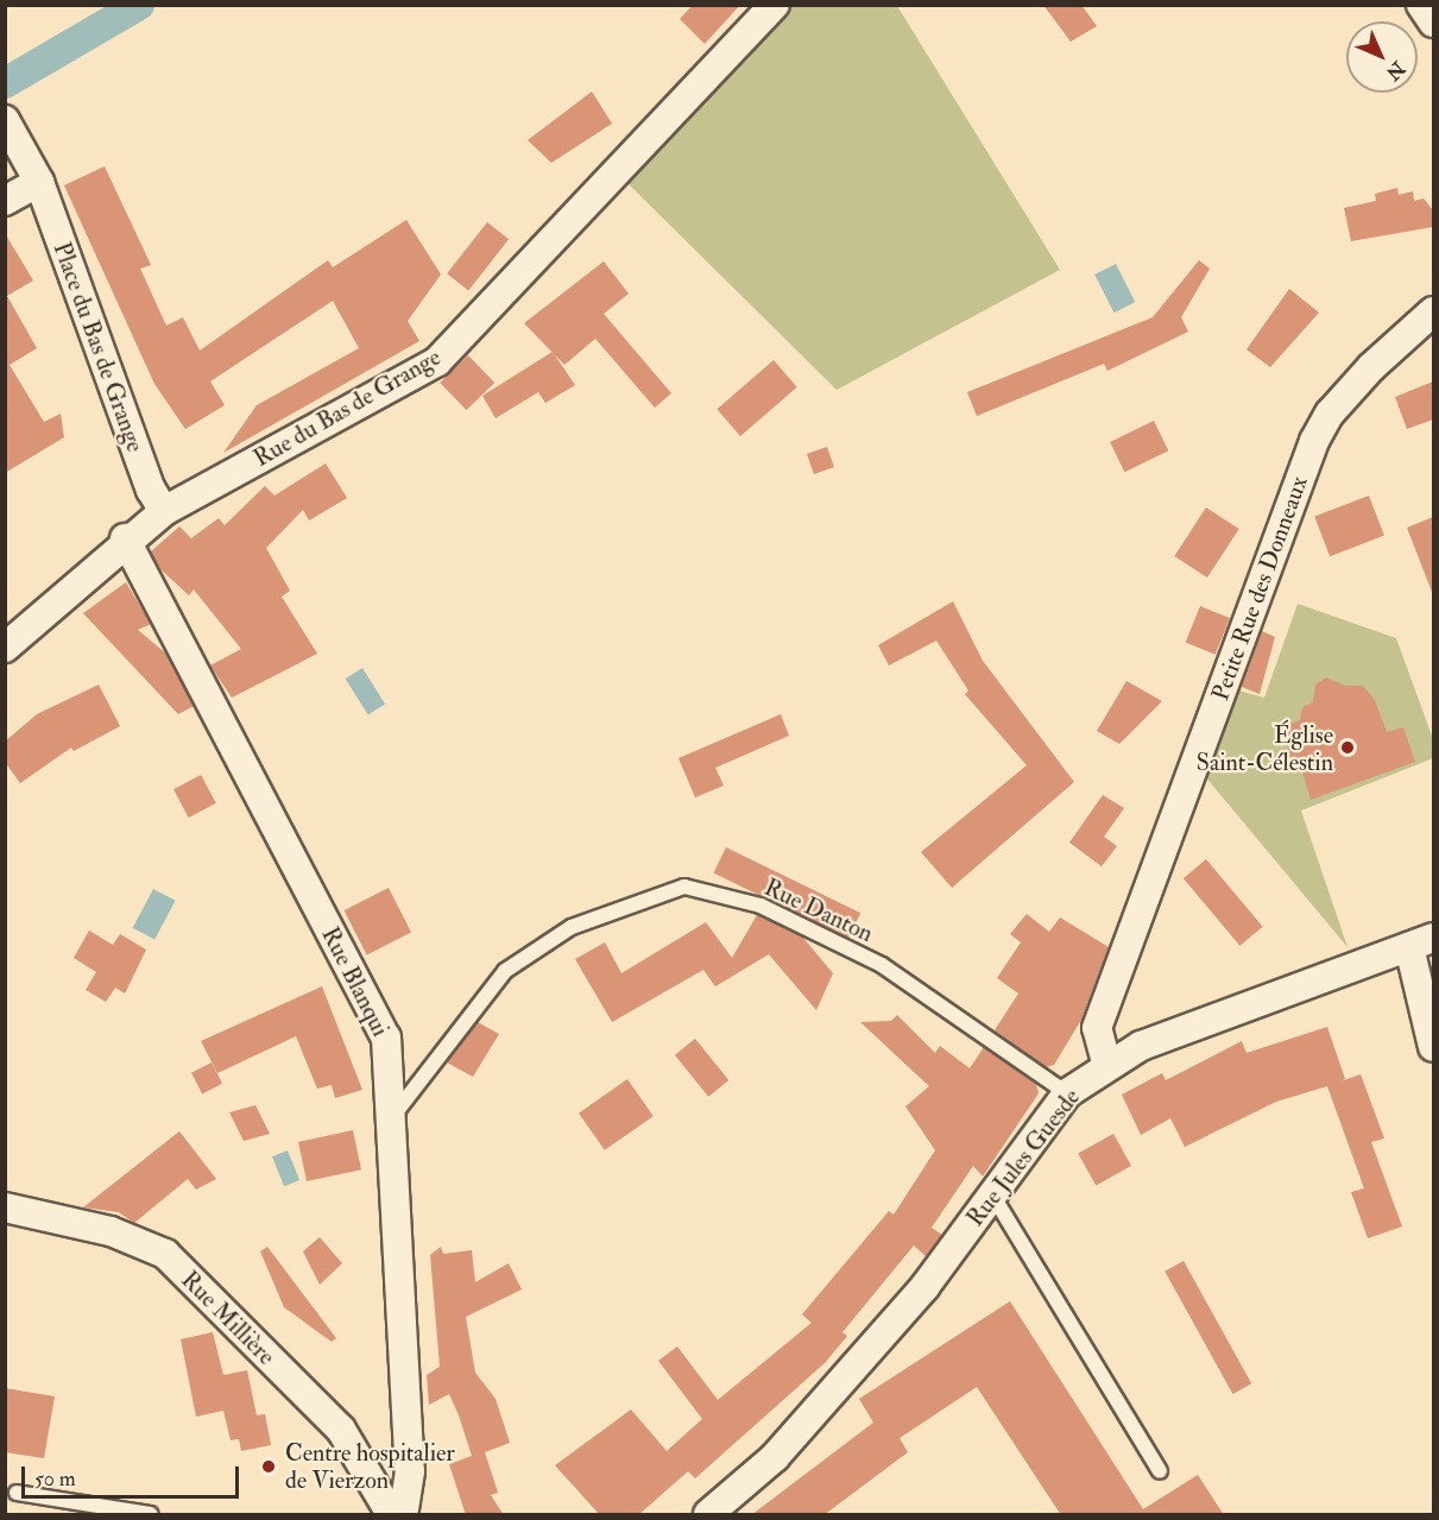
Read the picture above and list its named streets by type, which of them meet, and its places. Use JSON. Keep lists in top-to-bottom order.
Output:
{
  "streets": {
    "street": [
      "Place du Bas de Grange",
      "Rue du Bas de Grange",
      "Petite Rue des Donneaux",
      "Rue Blanqui",
      "Rue Jules Guesde",
      "Rue Millière"
    ],
    "lane": ["Rue Danton"]
  },
  "crossings": [
    ["Place du Bas de Grange", "Rue du Bas de Grange"],
    ["Rue du Bas de Grange", "Rue Blanqui"],
    ["Petite Rue des Donneaux", "Rue Jules Guesde"],
    ["Rue Danton", "Rue Blanqui"],
    ["Rue Danton", "Rue Jules Guesde"]
  ],
  "places": ["Église Saint-Célestin", "Centre hospitalier de Vierzon"],
  "scale_bar": "50 m",
  "north": "bottom right"
}
